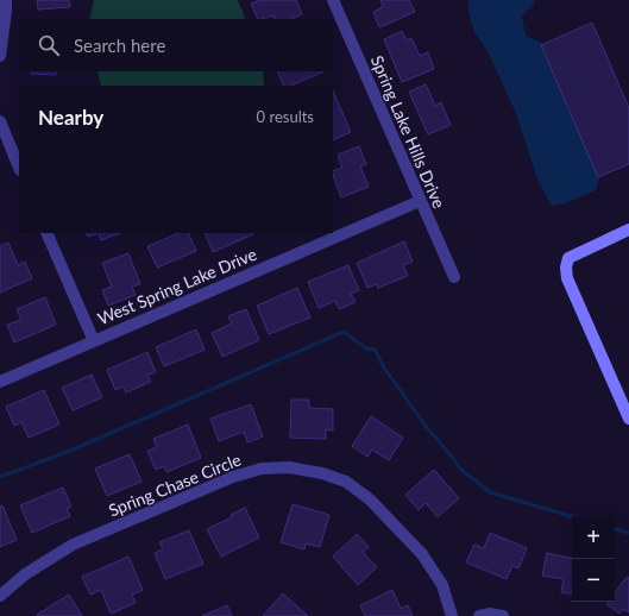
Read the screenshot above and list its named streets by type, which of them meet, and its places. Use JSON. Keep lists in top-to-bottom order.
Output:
{
  "streets": {
    "street": ["Spring Lake Hills Drive", "West Spring Lake Drive", "Spring Chase Circle"]
  },
  "crossings": [
    ["Spring Lake Hills Drive", "West Spring Lake Drive"]
  ],
  "page": {
    "search": "Search here",
    "heading": ["Nearby", "0 results"],
    "map_buttons": ["+", "−"]
  }
}
